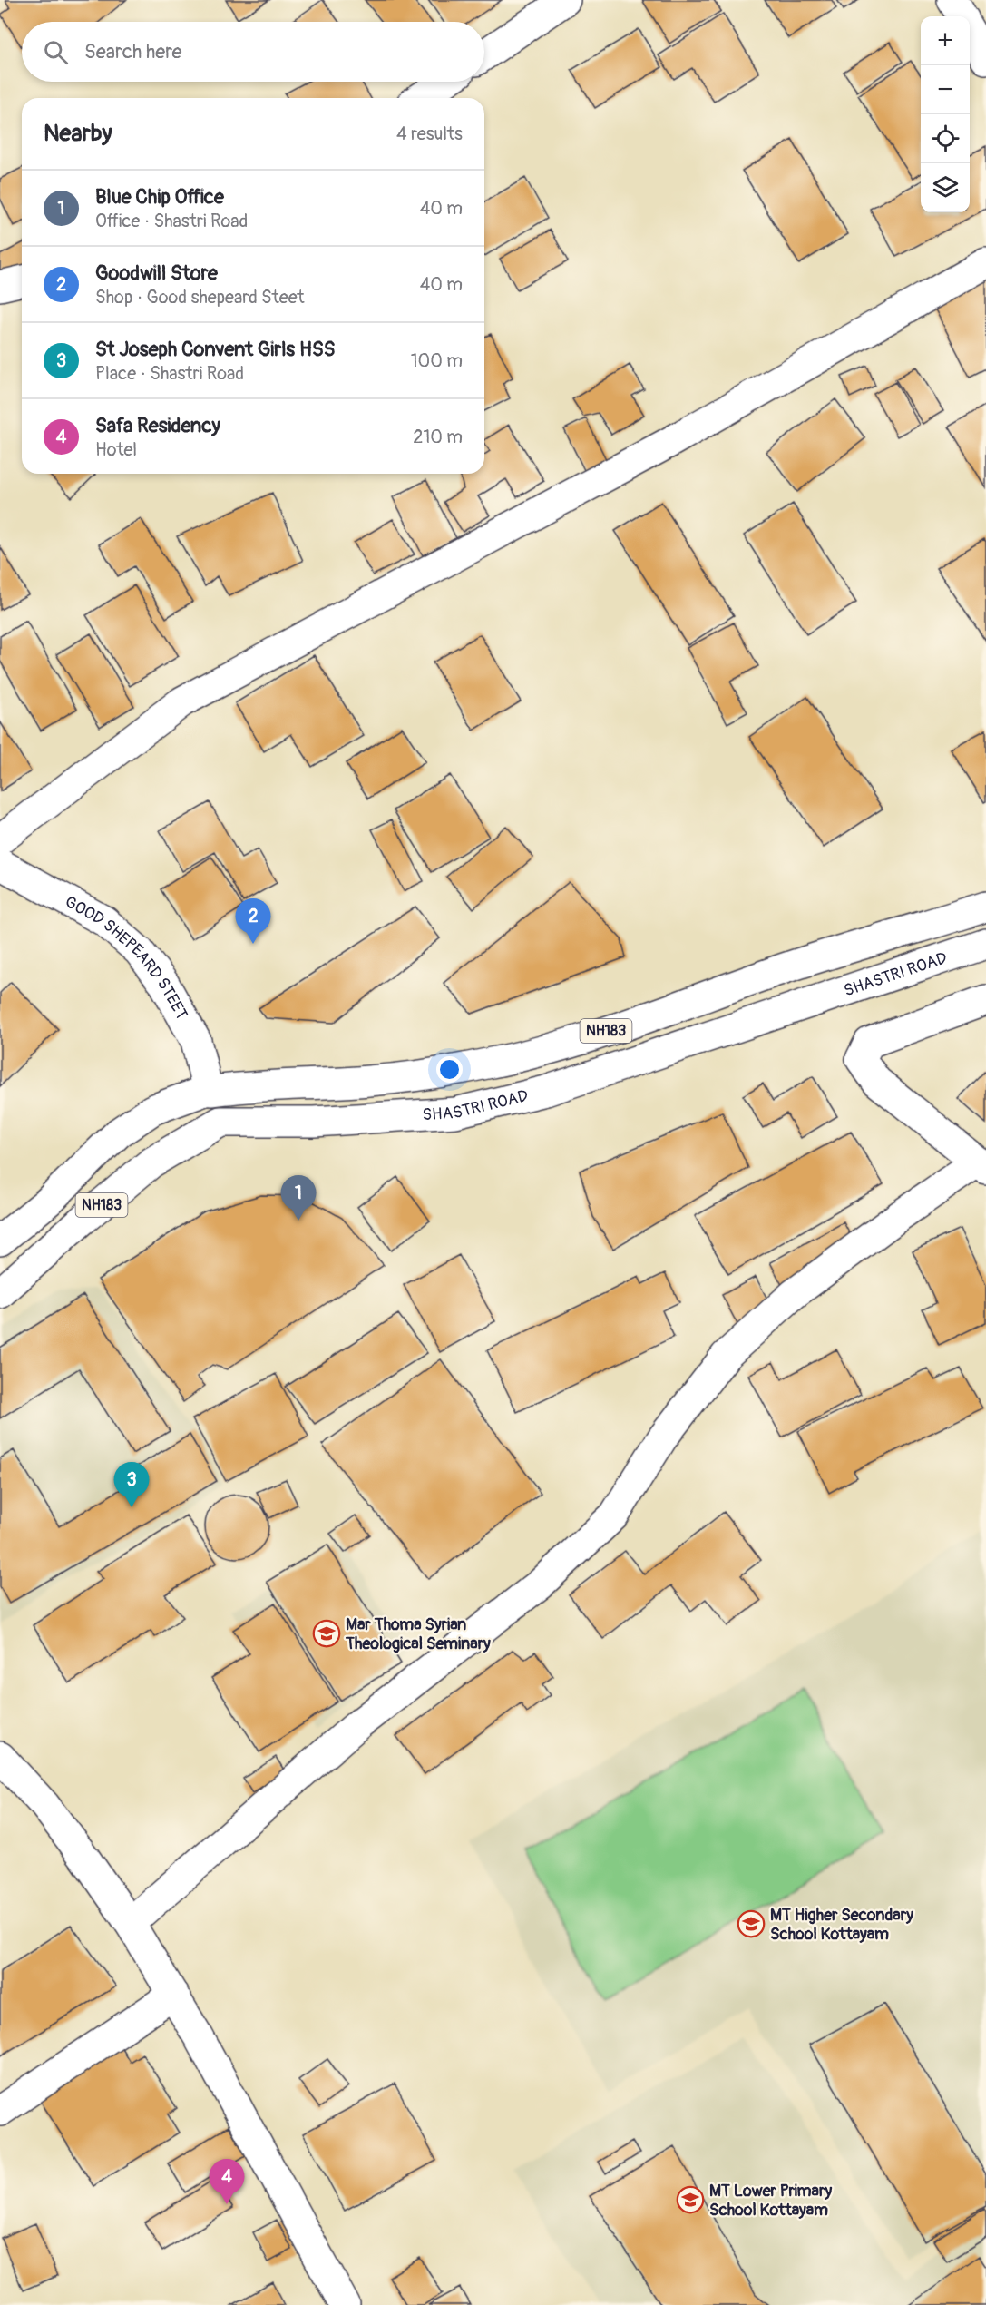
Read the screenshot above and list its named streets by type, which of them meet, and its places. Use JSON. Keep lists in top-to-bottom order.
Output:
{
  "streets": {
    "main road": ["GOOD SHEPEARD STEET", "SHASTRI ROAD", "NH183"]
  },
  "crossings": [
    ["GOOD SHEPEARD STEET", "SHASTRI ROAD"],
    ["GOOD SHEPEARD STEET", "NH183"],
    ["SHASTRI ROAD", "NH183"]
  ],
  "places": {
    "school or university": ["Mar Thoma Syrian Theological Seminary", "MT Higher Secondary School Kottayam", "MT Lower Primary School Kottayam"]
  },
  "page": {
    "map_buttons": ["+", "−"],
    "search": "Search here",
    "heading": ["Nearby", "4 results"],
    "list": [
      {
        "mark": "1",
        "name": "Blue Chip Office",
        "note": "Office · Shastri Road",
        "value": "40 m"
      },
      {
        "mark": "2",
        "name": "Goodwill Store",
        "note": "Shop · Good shepeard Steet",
        "value": "40 m"
      },
      {
        "mark": "3",
        "name": "St Joseph Convent Girls HSS",
        "note": "Place · Shastri Road",
        "value": "100 m"
      },
      {
        "mark": "4",
        "name": "Safa Residency",
        "note": "Hotel",
        "value": "210 m"
      }
    ],
    "pins": [
      "2",
      "1",
      "3",
      "4"
    ]
  }
}
